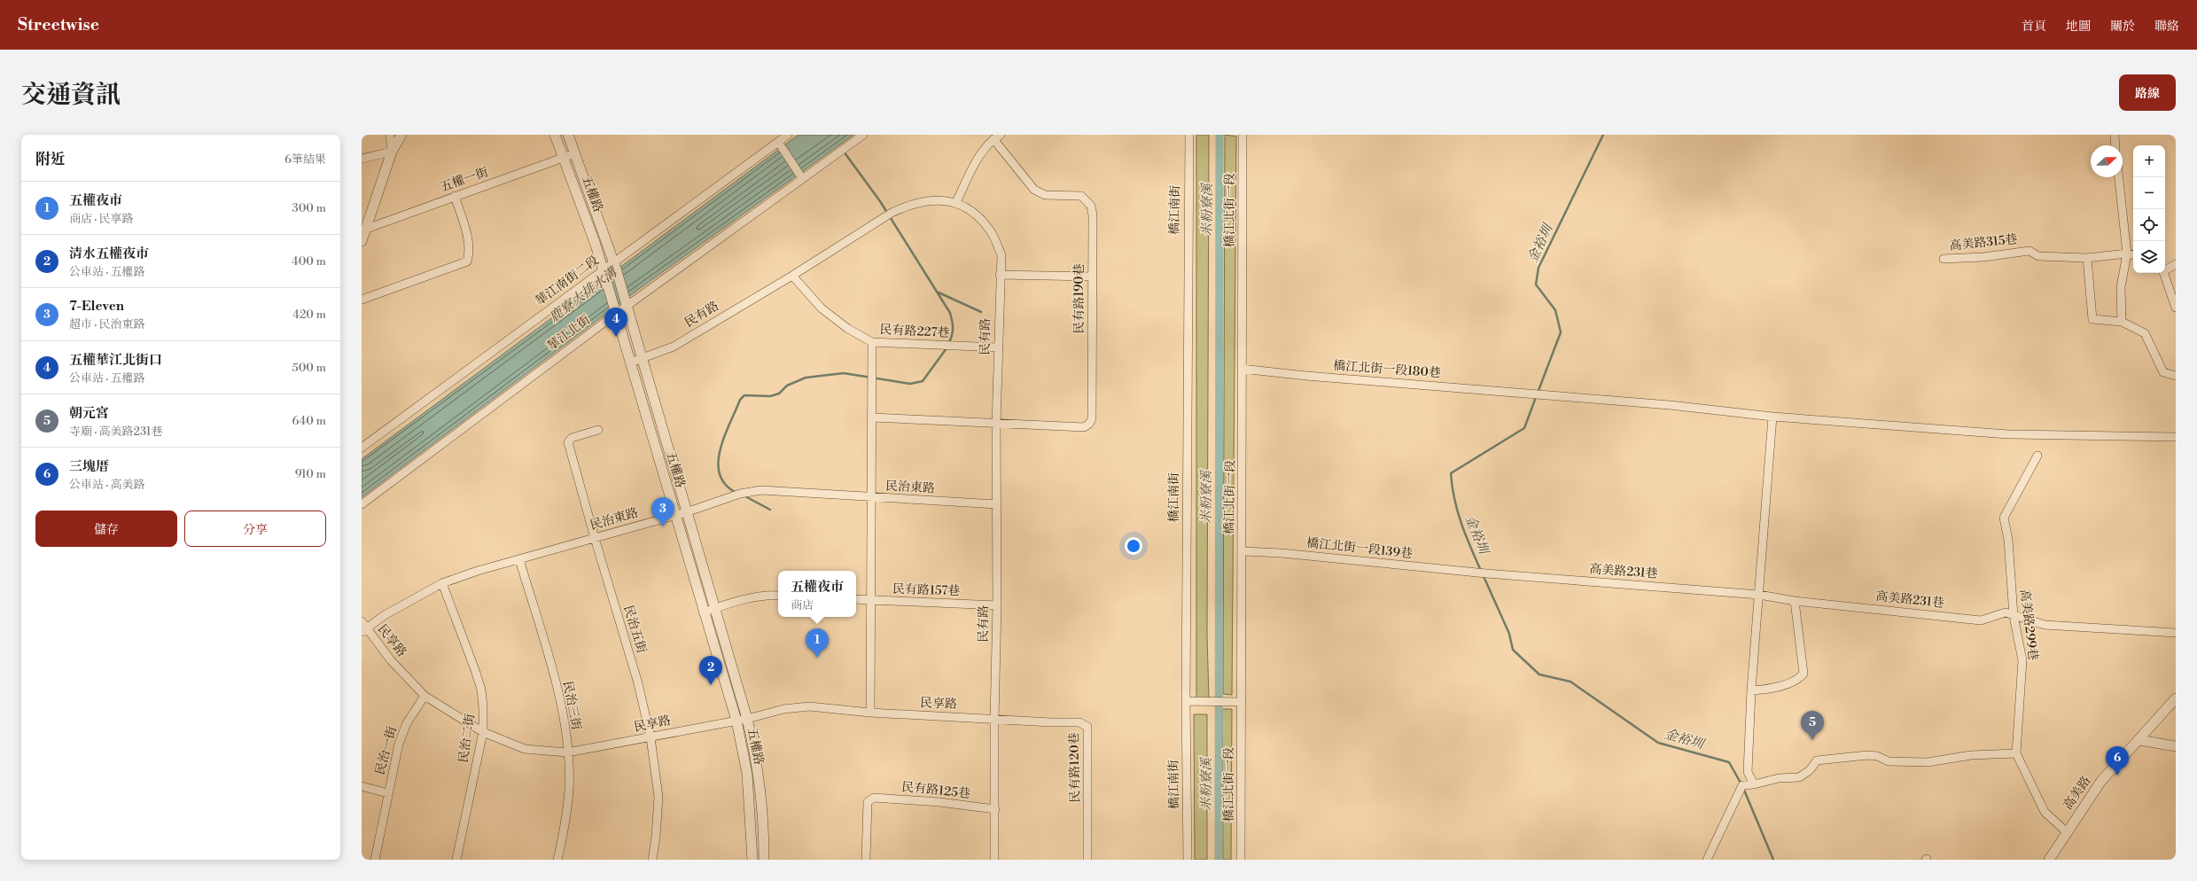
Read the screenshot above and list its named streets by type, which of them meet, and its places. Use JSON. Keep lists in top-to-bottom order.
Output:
{
  "streets": {
    "street": [
      "五權一街",
      "五權路",
      "橋江南街",
      "橋江北街一段",
      "高美路315巷",
      "華江南街二段",
      "民有路190巷",
      "民有路",
      "民有路227巷",
      "華江北街",
      "橋江北街一段180巷",
      "民治東路",
      "橋江北街一段139巷",
      "高美路231巷",
      "民有路157巷",
      "高美路299巷",
      "民治五街",
      "民享路",
      "民治三街",
      "民治二街",
      "民治一街",
      "民有路120巷",
      "民有路125巷",
      "高美路"
    ]
  },
  "crossings": [
    ["五權一街", "五權路"],
    ["五權路", "華江南街二段"],
    ["五權路", "民有路"],
    ["五權路", "華江北街"],
    ["五權路", "民治東路"],
    ["五權路", "民享路"],
    ["橋江北街一段", "橋江北街一段180巷"],
    ["橋江北街一段", "橋江北街一段139巷"],
    ["民有路190巷", "民有路"],
    ["民有路", "民有路227巷"],
    ["民有路", "民治東路"],
    ["民有路", "民有路157巷"],
    ["民有路", "民享路"],
    ["民有路", "民有路120巷"],
    ["民有路", "民有路125巷"],
    ["民治東路", "民治五街"],
    ["民治東路", "民享路"],
    ["民治東路", "民治三街"],
    ["民治東路", "民治二街"],
    ["橋江北街一段139巷", "高美路231巷"],
    ["高美路231巷", "高美路299巷"],
    ["高美路299巷", "高美路"],
    ["民治五街", "民享路"],
    ["民享路", "民治三街"],
    ["民享路", "民治二街"],
    ["民享路", "民治一街"],
    ["民享路", "民有路120巷"]
  ],
  "water": ["米粉寮溪", "金裕圳", "鹿寮大排水溝"],
  "north": "right",
  "page": {
    "header": "Streetwise",
    "nav": [
      "首頁",
      "地圖",
      "關於",
      "聯絡"
    ],
    "title": "交通資訊",
    "buttons": [
      "路線",
      ["儲存", "分享"]
    ],
    "heading": ["附近", "6筆結果"],
    "map_buttons": ["+", "−"],
    "list": [
      {
        "mark": "1",
        "name": "五權夜市",
        "note": "商店 · 民享路",
        "value": "300 m"
      },
      {
        "mark": "2",
        "name": "清水五權夜市",
        "note": "公車站 · 五權路",
        "value": "400 m"
      },
      {
        "mark": "3",
        "name": "7-Eleven",
        "note": "超市 · 民治東路",
        "value": "420 m"
      },
      {
        "mark": "4",
        "name": "五權華江北街口",
        "note": "公車站 · 五權路",
        "value": "500 m"
      },
      {
        "mark": "5",
        "name": "朝元宮",
        "note": "寺廟 · 高美路231巷",
        "value": "640 m"
      },
      {
        "mark": "6",
        "name": "三塊厝",
        "note": "公車站 · 高美路",
        "value": "910 m"
      }
    ],
    "pins": [
      "4",
      "3",
      "1",
      "2",
      "5",
      "6"
    ],
    "popup": ["五權夜市", "商店"]
  }
}
